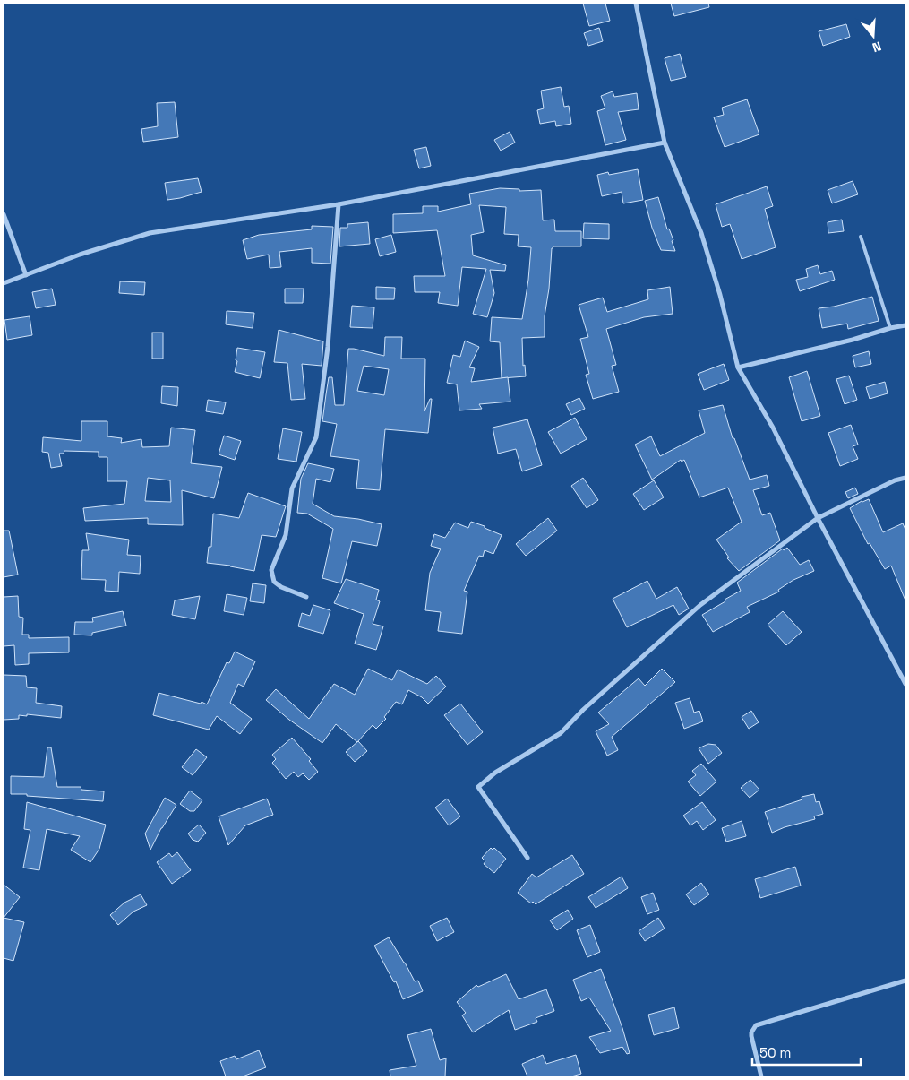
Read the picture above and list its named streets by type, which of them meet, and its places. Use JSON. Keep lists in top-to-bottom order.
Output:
{
  "scale_bar": "50 m",
  "north": "bottom"
}
